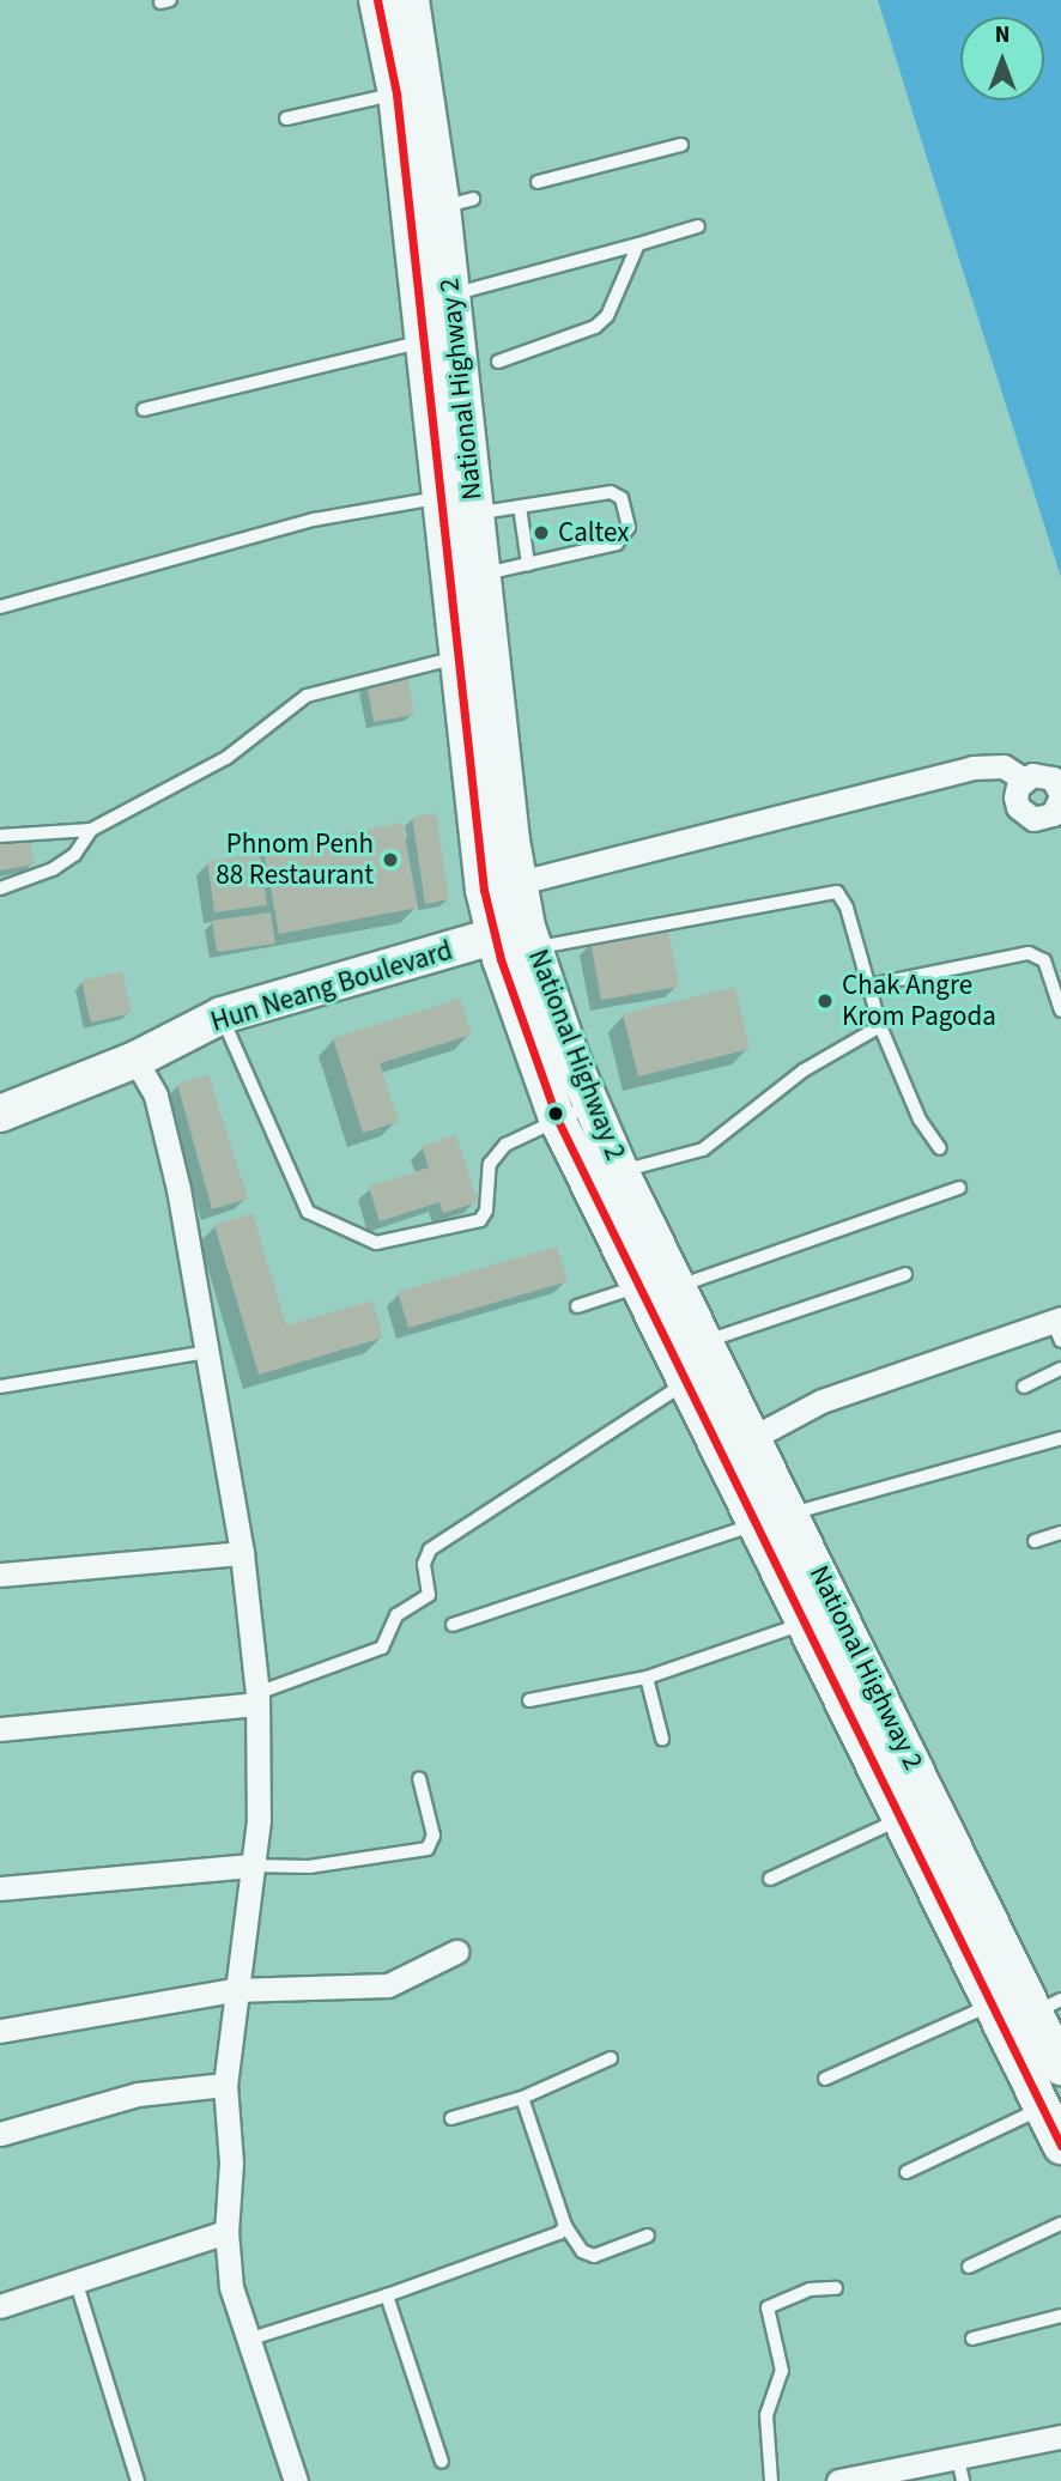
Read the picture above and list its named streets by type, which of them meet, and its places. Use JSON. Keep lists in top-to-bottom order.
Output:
{
  "streets": {
    "main road": ["National Highway 2", "Hun Neang Boulevard"]
  },
  "crossings": [
    ["National Highway 2", "Hun Neang Boulevard"]
  ],
  "places": ["Caltex", "Phnom Penh 88 Restaurant", "Chak Angre Krom Pagoda"],
  "lines": ["transit line 2"],
  "north": "top"
}
